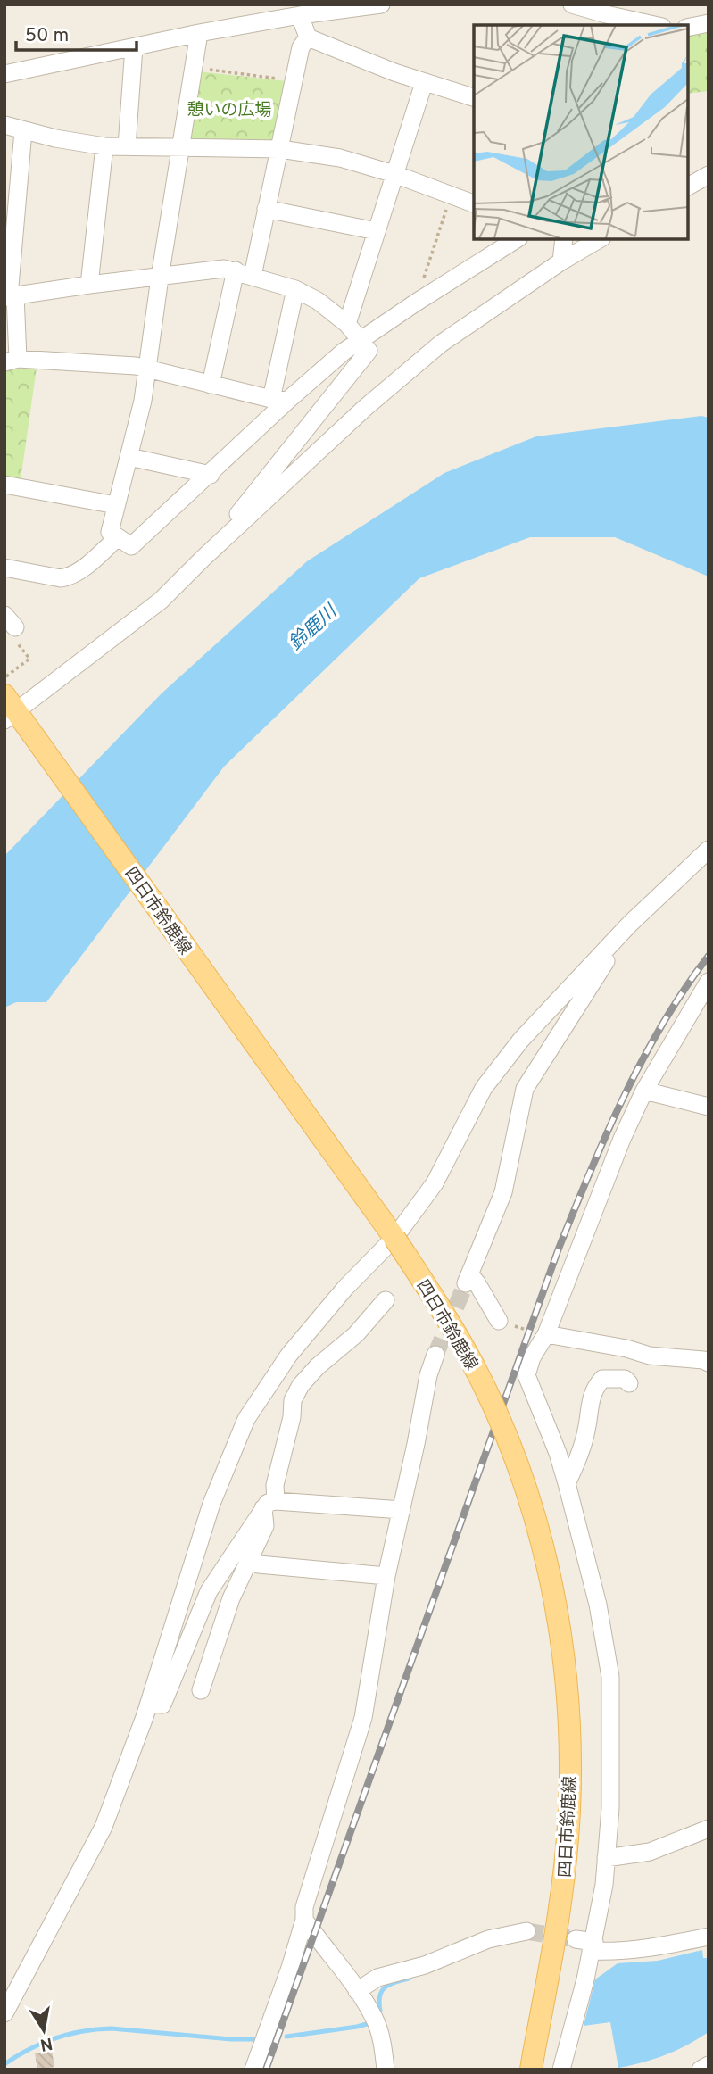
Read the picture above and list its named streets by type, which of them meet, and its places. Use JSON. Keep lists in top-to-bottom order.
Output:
{
  "streets": {
    "main road": ["四日市鈴鹿線"]
  },
  "water": ["鈴鹿川"],
  "parks": ["憩いの広場"],
  "scale_bar": "50 m",
  "north": "bottom"
}
